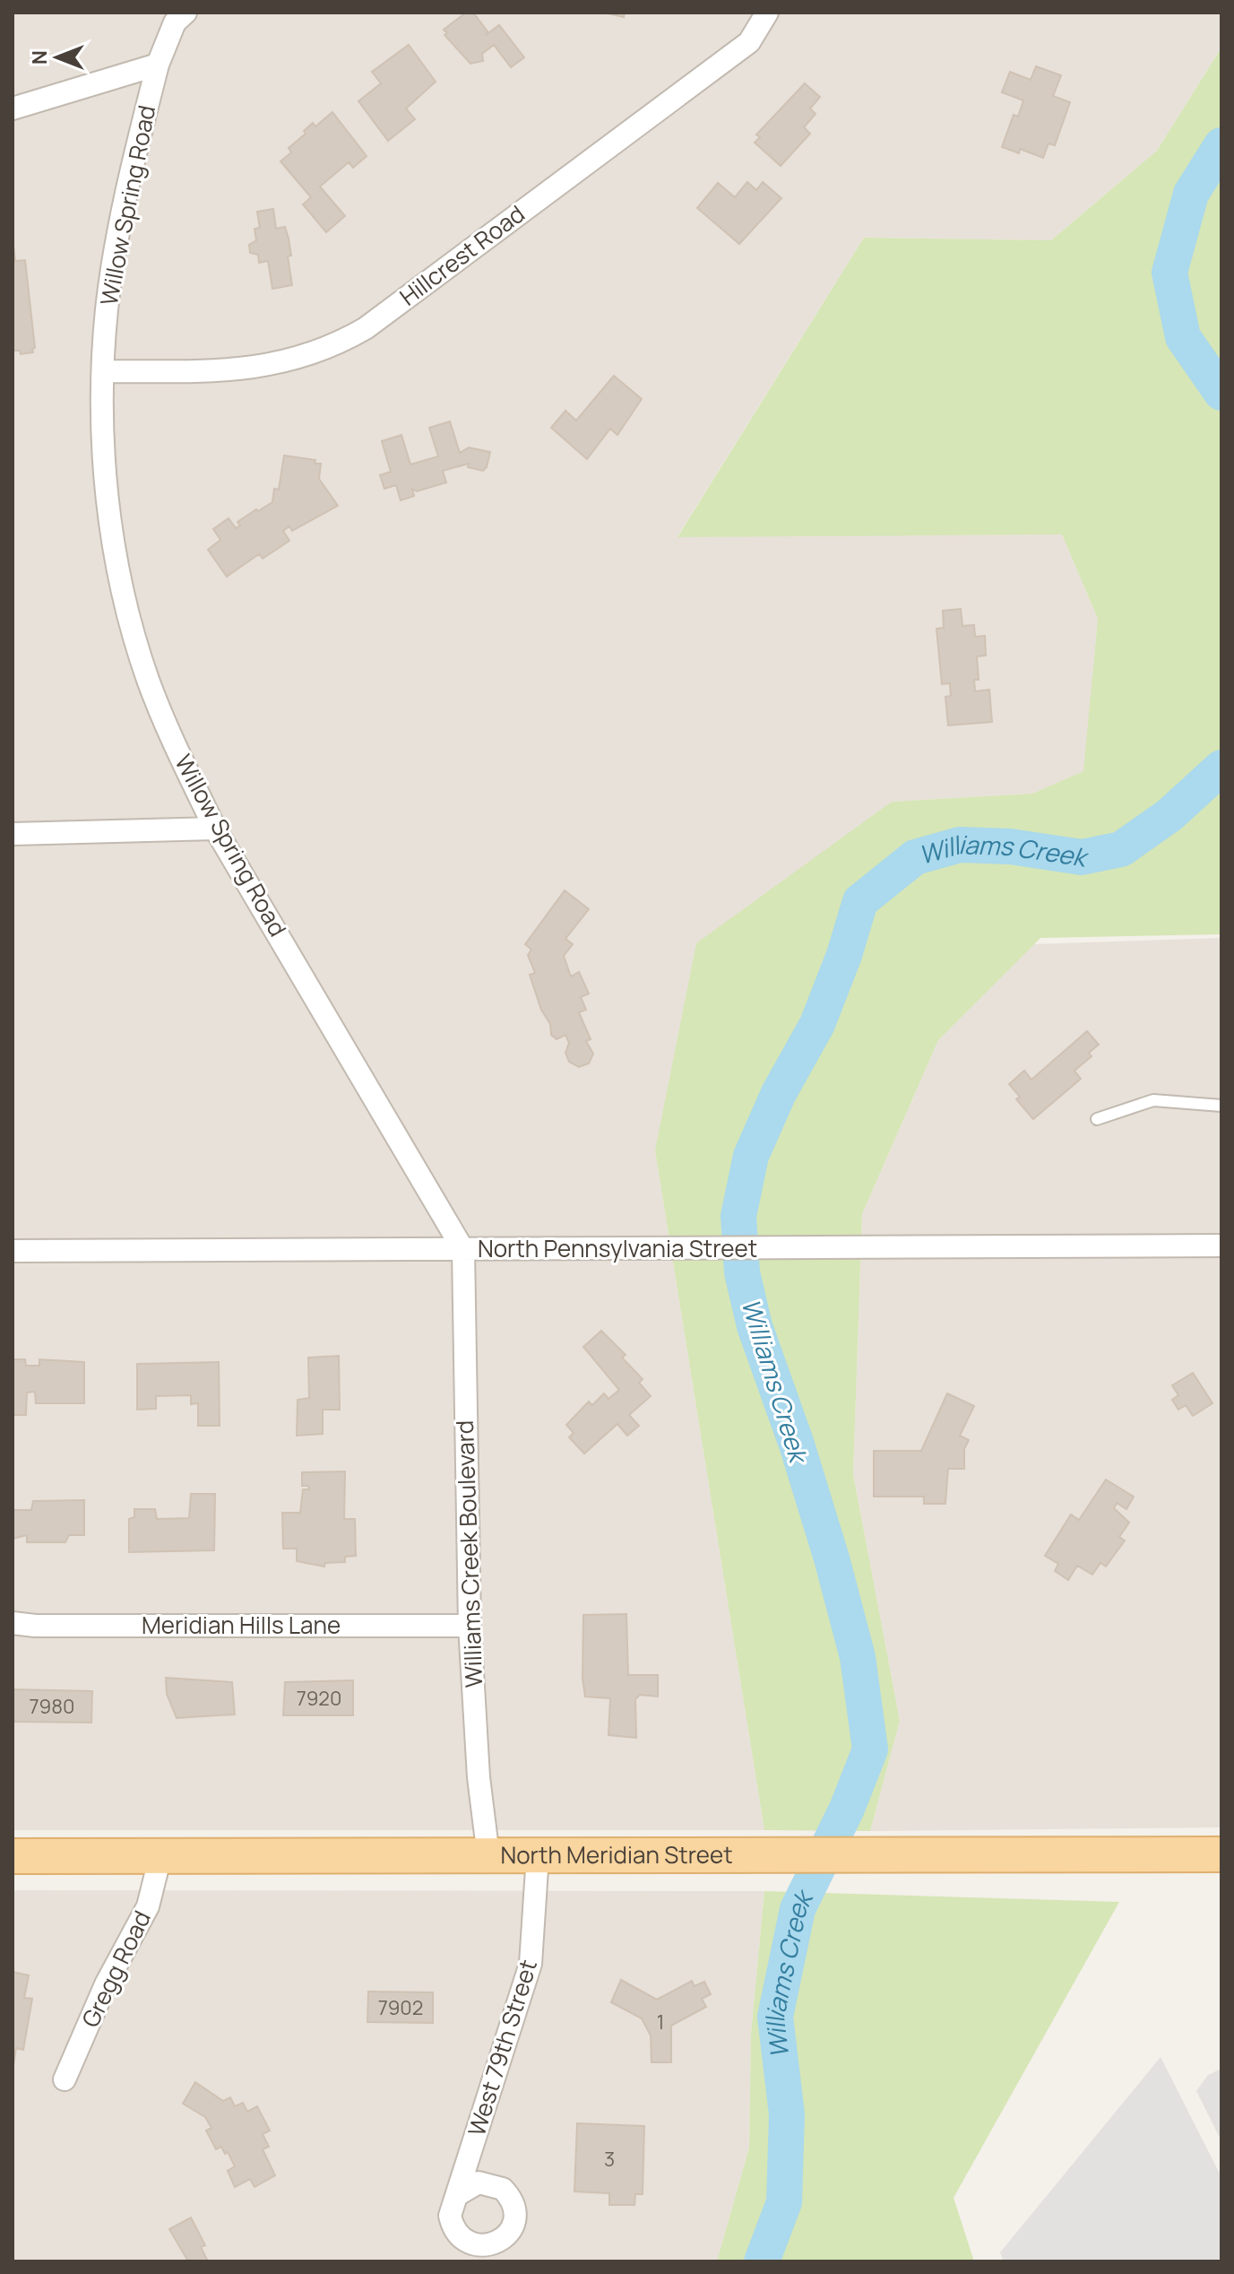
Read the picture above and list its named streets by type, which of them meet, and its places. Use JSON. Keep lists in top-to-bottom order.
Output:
{
  "streets": {
    "main road": ["North Meridian Street"],
    "street": [
      "Willow Spring Road",
      "Hillcrest Road",
      "North Pennsylvania Street",
      "Williams Creek Boulevard",
      "Meridian Hills Lane",
      "Gregg Road",
      "West 79th Street"
    ]
  },
  "crossings": [
    ["Willow Spring Road", "Hillcrest Road"],
    ["Willow Spring Road", "North Pennsylvania Street"],
    ["Willow Spring Road", "Williams Creek Boulevard"],
    ["North Pennsylvania Street", "Williams Creek Boulevard"],
    ["Williams Creek Boulevard", "Meridian Hills Lane"],
    ["Williams Creek Boulevard", "North Meridian Street"],
    ["North Meridian Street", "Gregg Road"],
    ["North Meridian Street", "West 79th Street"]
  ],
  "water": ["Williams Creek"],
  "house_numbers": [
    "7920",
    "7980",
    "7902",
    "1",
    "3"
  ],
  "north": "left"
}
